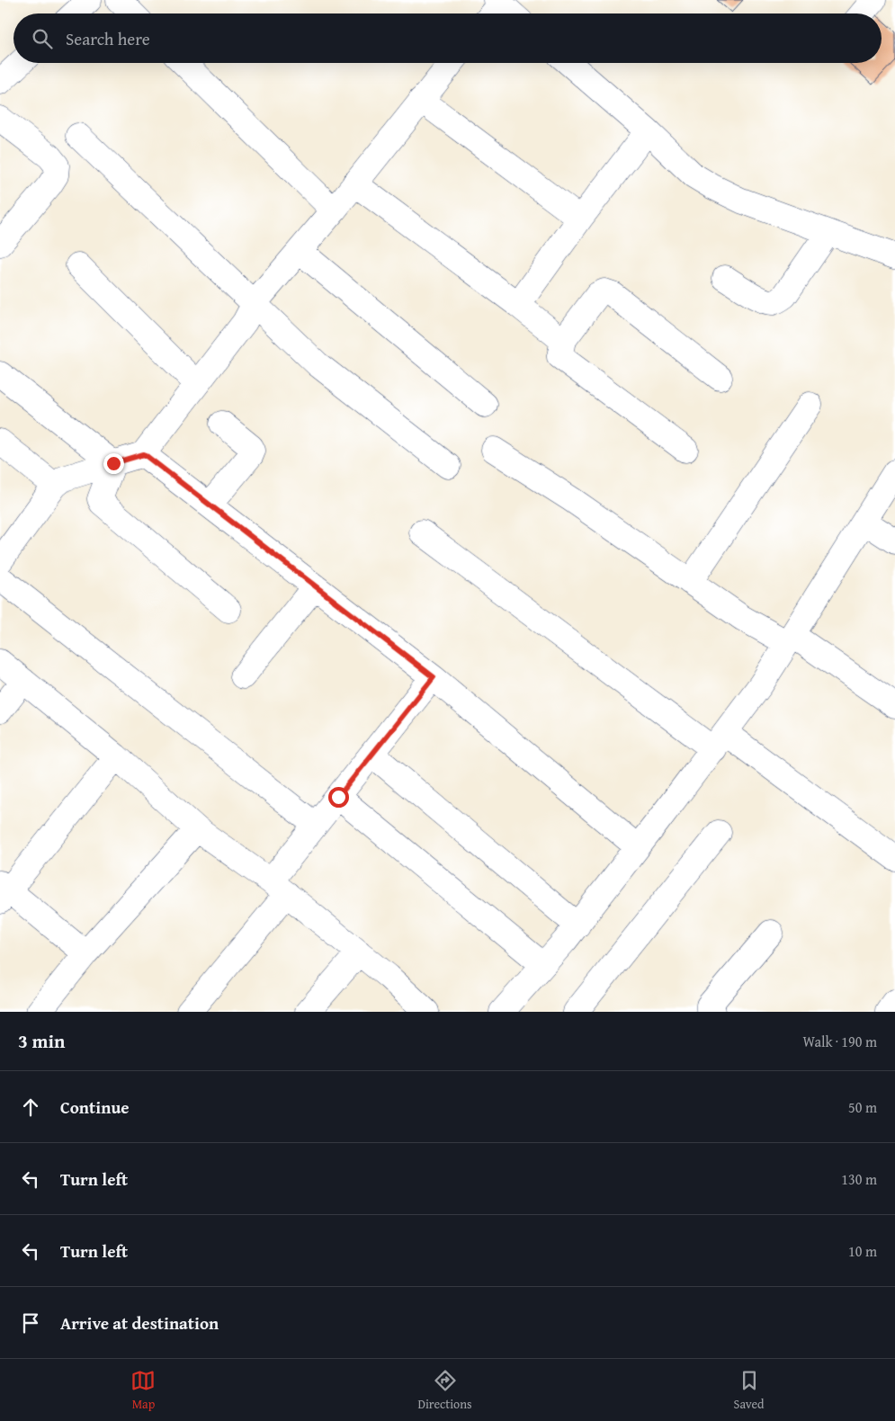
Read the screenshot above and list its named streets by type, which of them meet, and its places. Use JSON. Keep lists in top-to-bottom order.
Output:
{
  "page": {
    "search": "Search here",
    "heading": ["3 min", "Walk · 190 m"],
    "list": [
      ["Continue", "50 m"],
      ["Turn left", "130 m"],
      ["Turn left", "10 m"],
      "Arrive at destination"
    ],
    "nav": ["Map", "Directions", "Saved"]
  }
}
